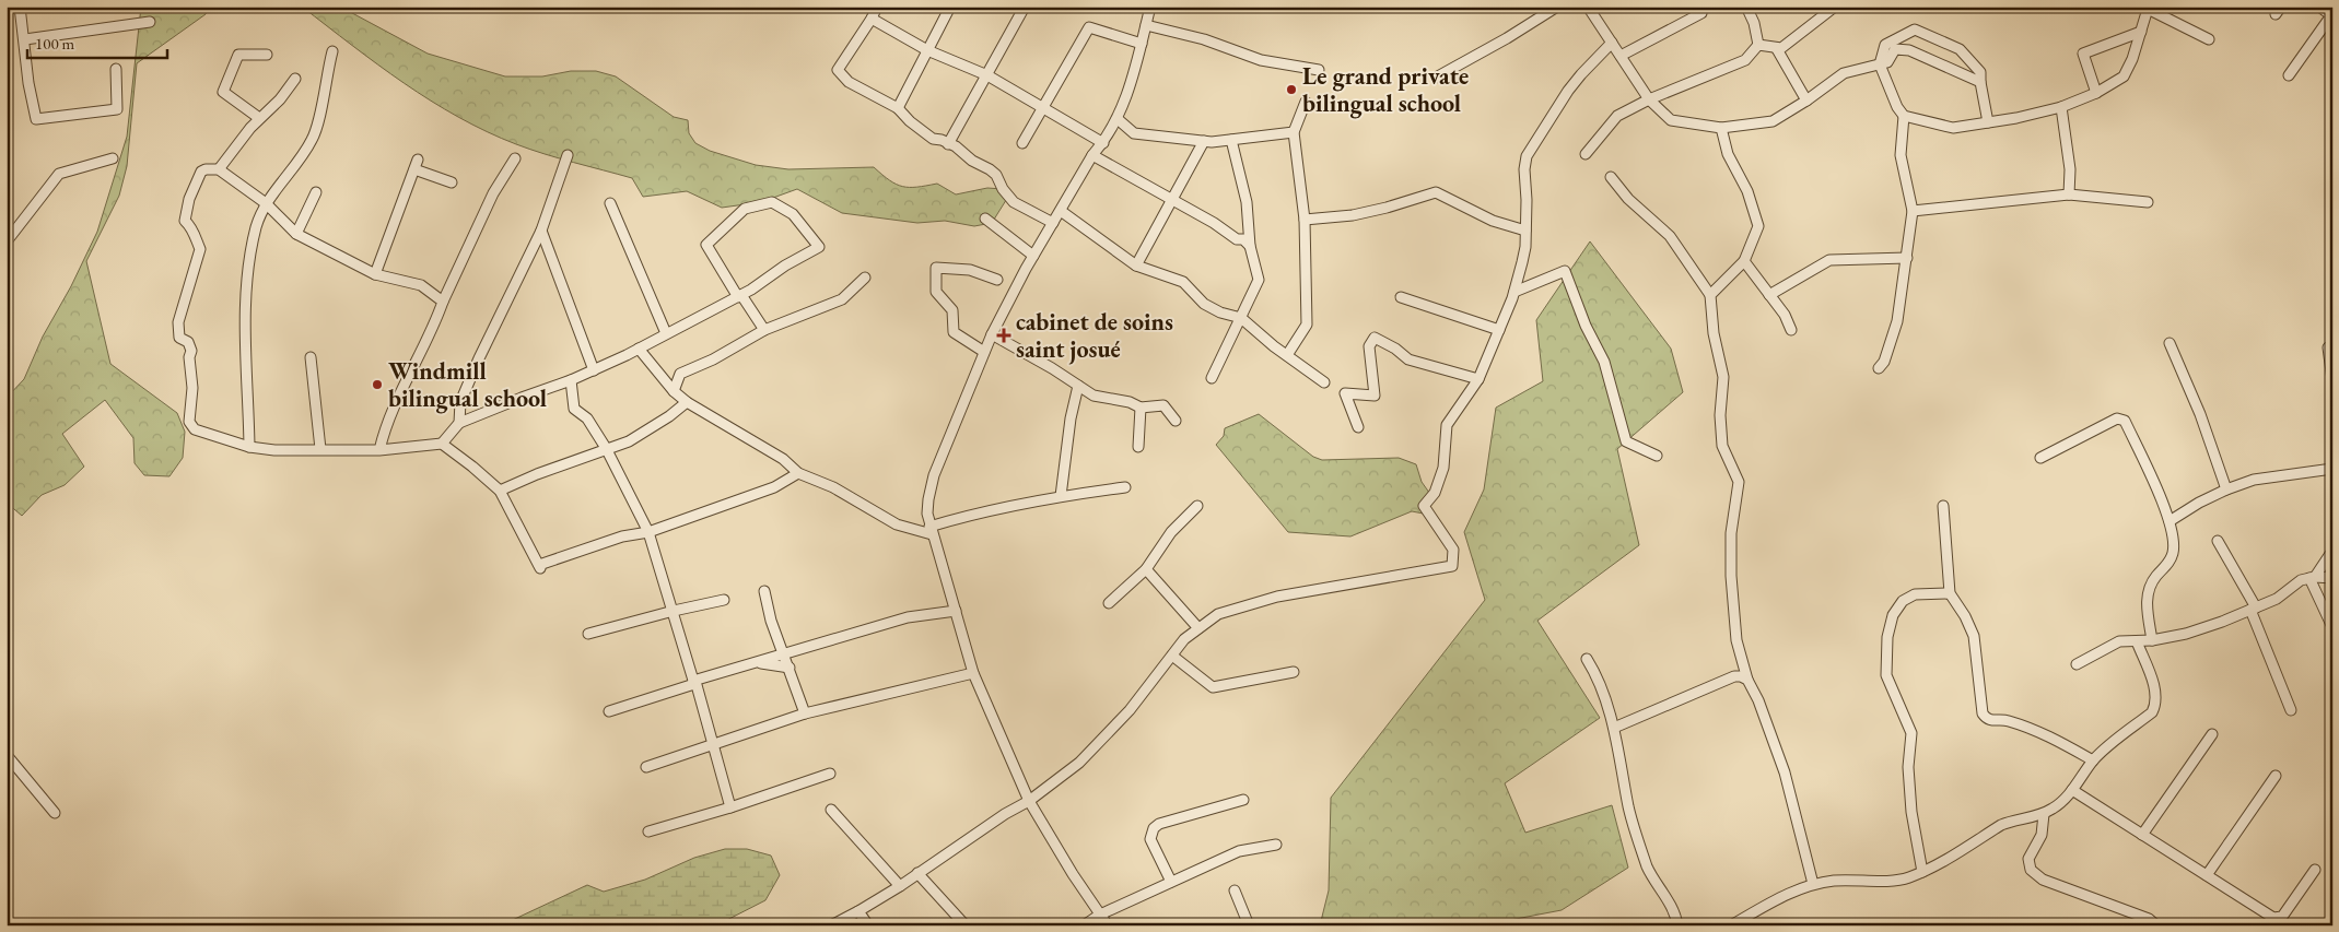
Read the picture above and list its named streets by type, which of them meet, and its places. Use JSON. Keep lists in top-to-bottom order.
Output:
{
  "places": {
    "other": ["Le grand private bilingual school", "Windmill bilingual school"],
    "health": ["cabinet de soins saint josué"]
  },
  "scale_bar": "100 m"
}
